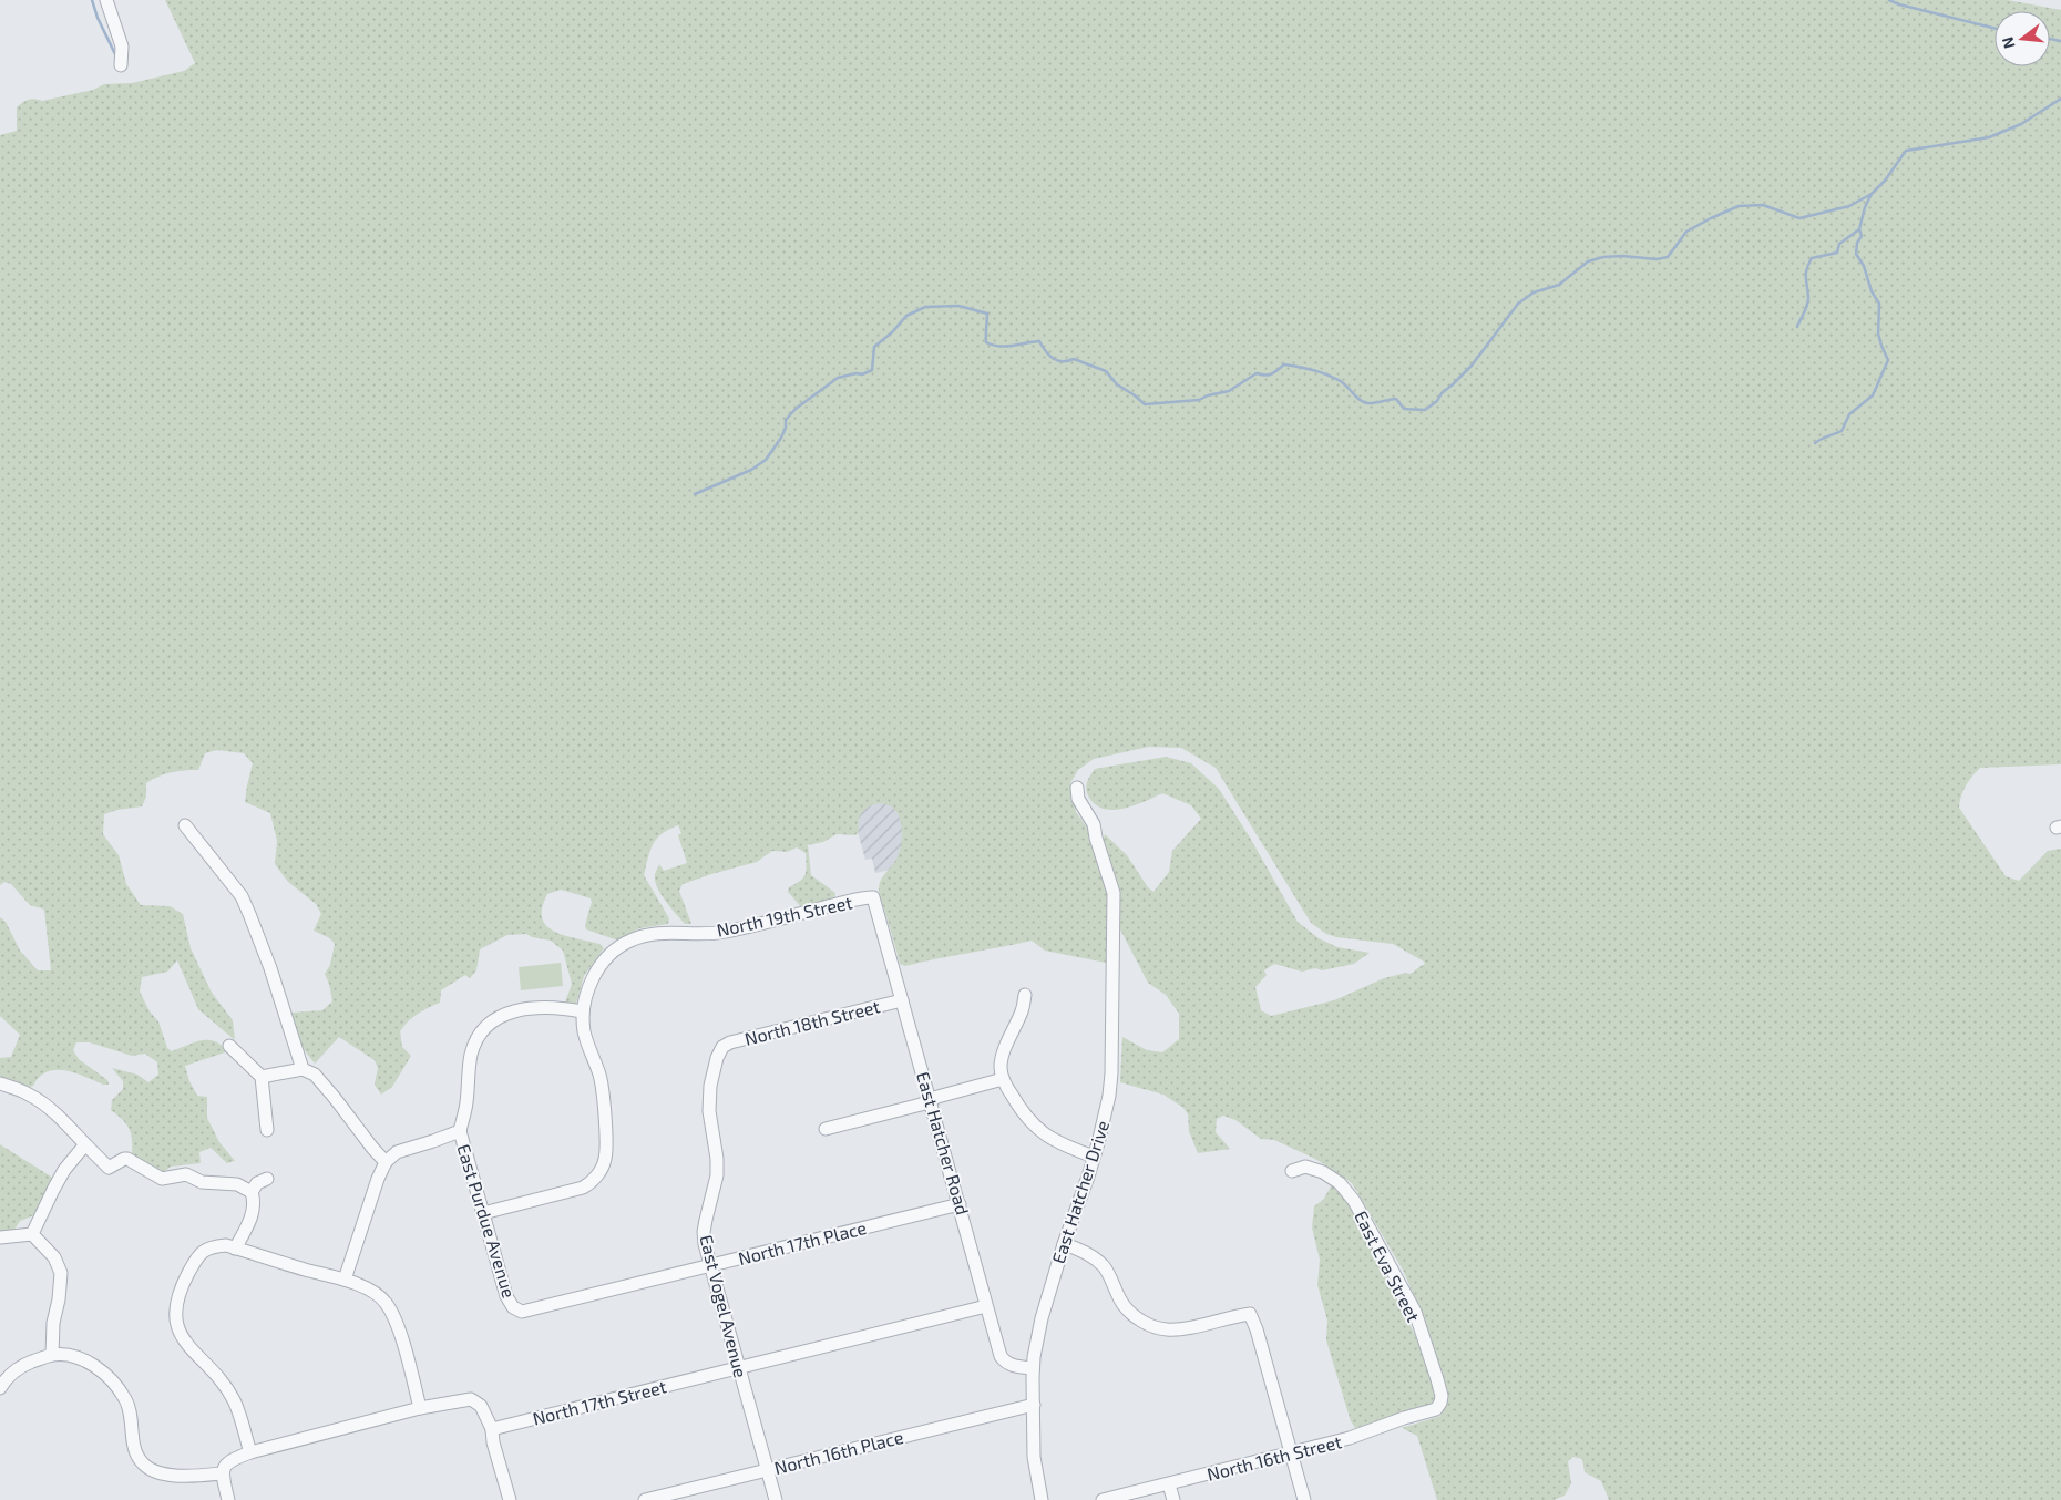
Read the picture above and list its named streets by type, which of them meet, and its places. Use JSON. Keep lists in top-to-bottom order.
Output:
{
  "streets": {
    "street": [
      "North 19th Street",
      "North 18th Street",
      "East Hatcher Road",
      "East Hatcher Drive",
      "East Purdue Avenue",
      "North 17th Place",
      "East Eva Street",
      "East Vogel Avenue",
      "North 17th Street",
      "North 16th Place",
      "North 16th Street"
    ]
  },
  "crossings": [
    ["North 19th Street", "East Hatcher Road"],
    ["North 19th Street", "East Purdue Avenue"],
    ["North 18th Street", "East Hatcher Road"],
    ["North 18th Street", "East Vogel Avenue"],
    ["East Hatcher Road", "East Hatcher Drive"],
    ["East Hatcher Road", "North 17th Place"],
    ["East Hatcher Road", "North 17th Street"],
    ["East Hatcher Drive", "North 16th Place"],
    ["East Purdue Avenue", "North 17th Place"],
    ["North 17th Place", "East Vogel Avenue"],
    ["East Eva Street", "North 16th Street"],
    ["East Vogel Avenue", "North 17th Street"],
    ["East Vogel Avenue", "North 16th Place"]
  ],
  "north": "left"
}
